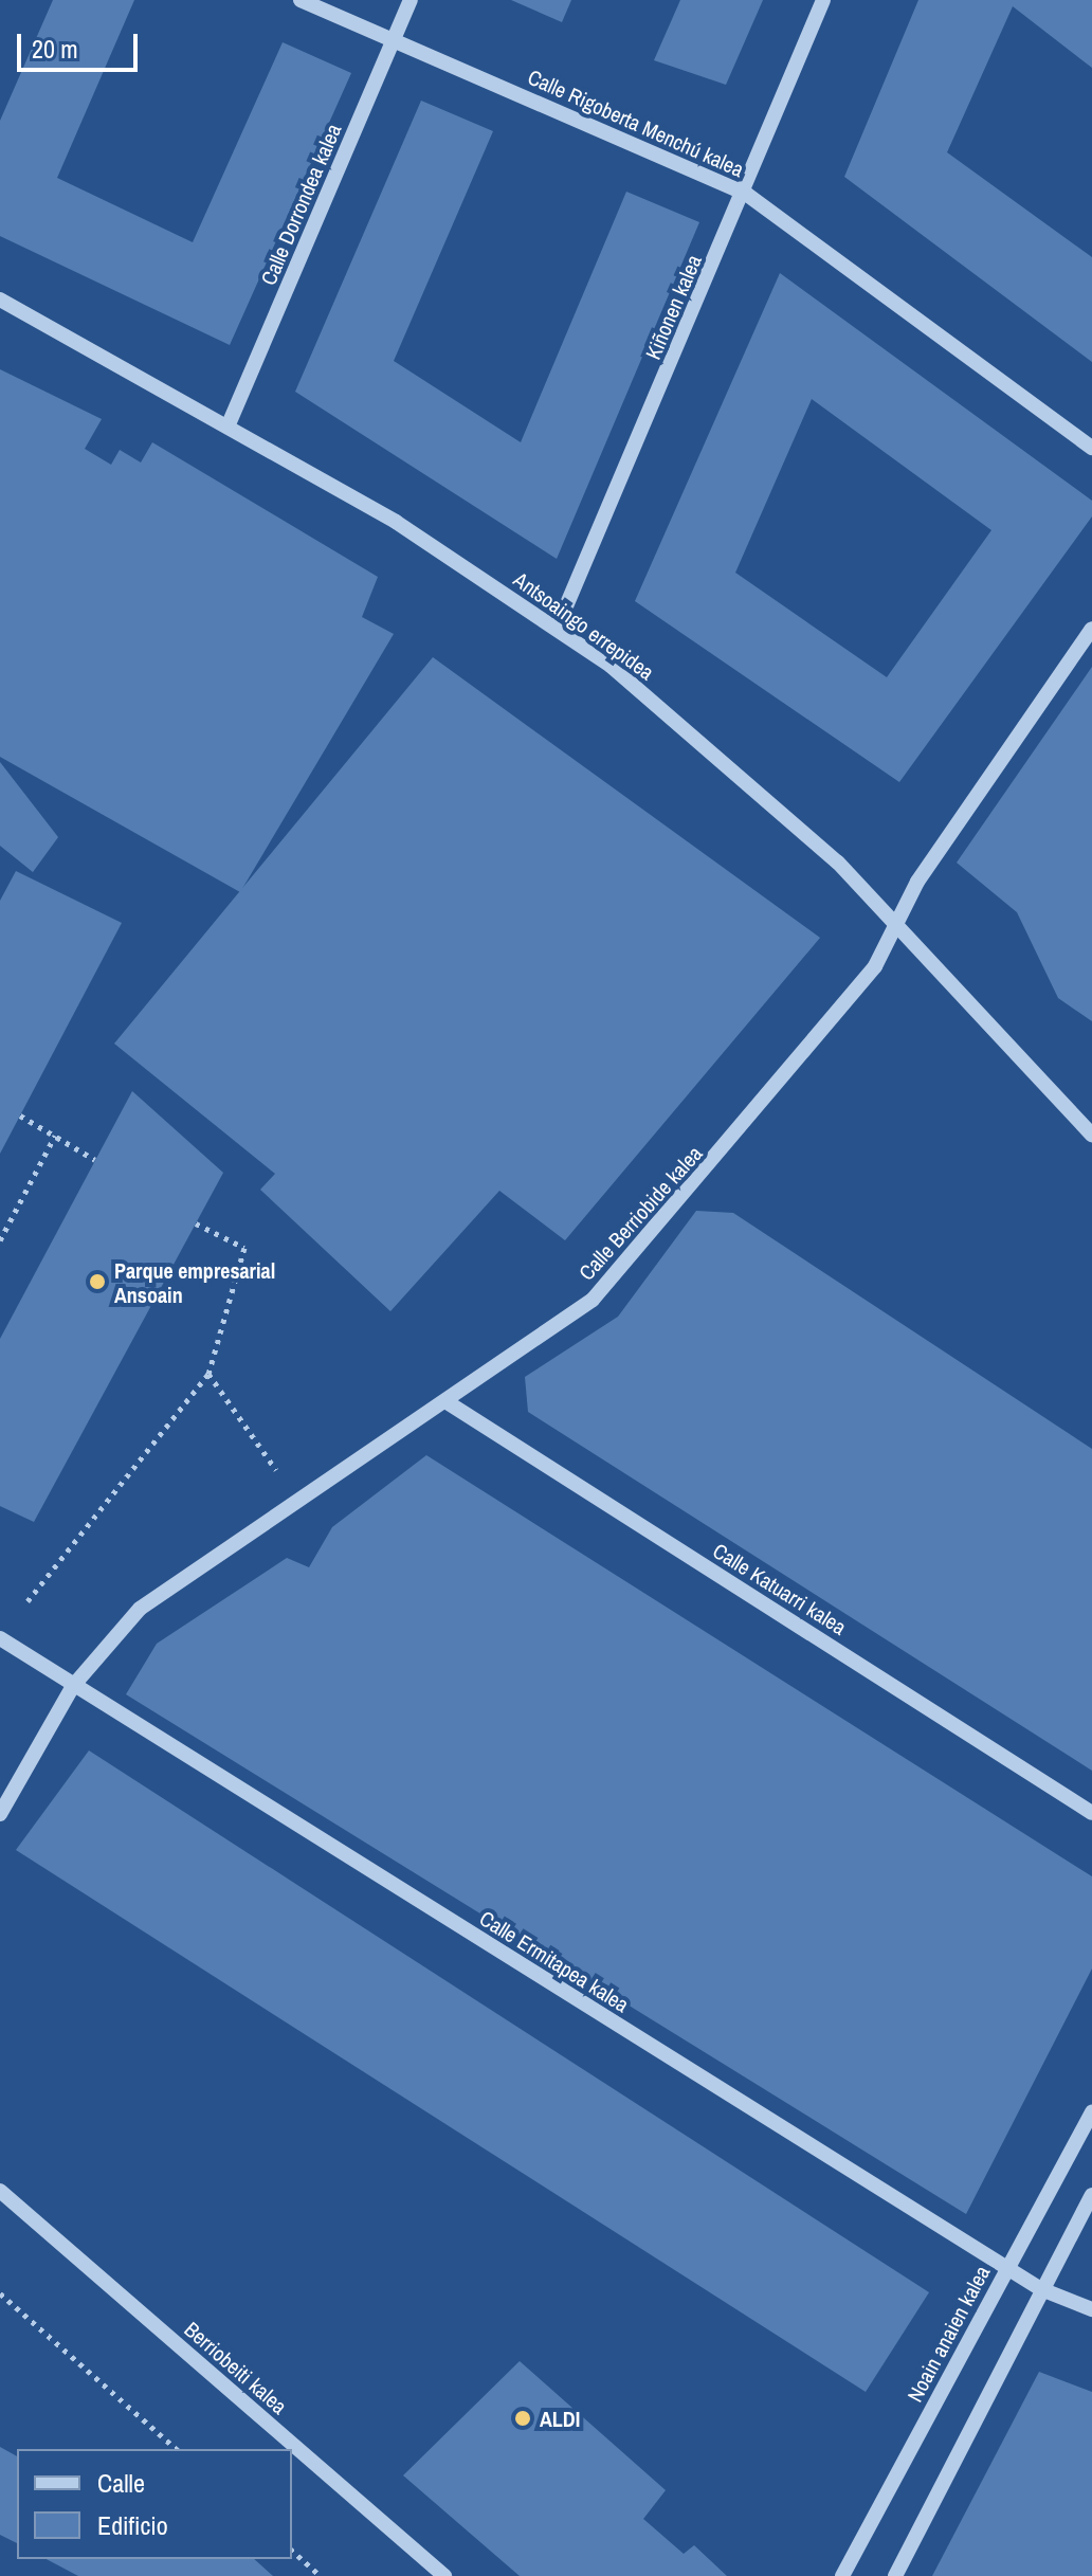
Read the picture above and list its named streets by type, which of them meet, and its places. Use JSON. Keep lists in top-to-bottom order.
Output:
{
  "streets": {
    "street": [
      "Calle Rigoberta Menchú kalea",
      "Calle Dorrondea kalea",
      "Kiñonen kalea",
      "Antsoaingo errepidea",
      "Calle Berriobide kalea",
      "Calle Katuarri kalea",
      "Calle Ermitapea kalea",
      "Noain anaien kalea",
      "Berriobeiti kalea"
    ]
  },
  "crossings": [
    ["Calle Rigoberta Menchú kalea", "Calle Dorrondea kalea"],
    ["Calle Rigoberta Menchú kalea", "Kiñonen kalea"],
    ["Calle Dorrondea kalea", "Antsoaingo errepidea"],
    ["Kiñonen kalea", "Antsoaingo errepidea"],
    ["Antsoaingo errepidea", "Calle Berriobide kalea"],
    ["Calle Berriobide kalea", "Calle Katuarri kalea"],
    ["Calle Berriobide kalea", "Calle Ermitapea kalea"],
    ["Calle Ermitapea kalea", "Noain anaien kalea"]
  ],
  "places": ["Parque empresarial Ansoain", "ALDI"],
  "legend": ["Calle", "Edificio"],
  "scale_bar": "20 m"
}
